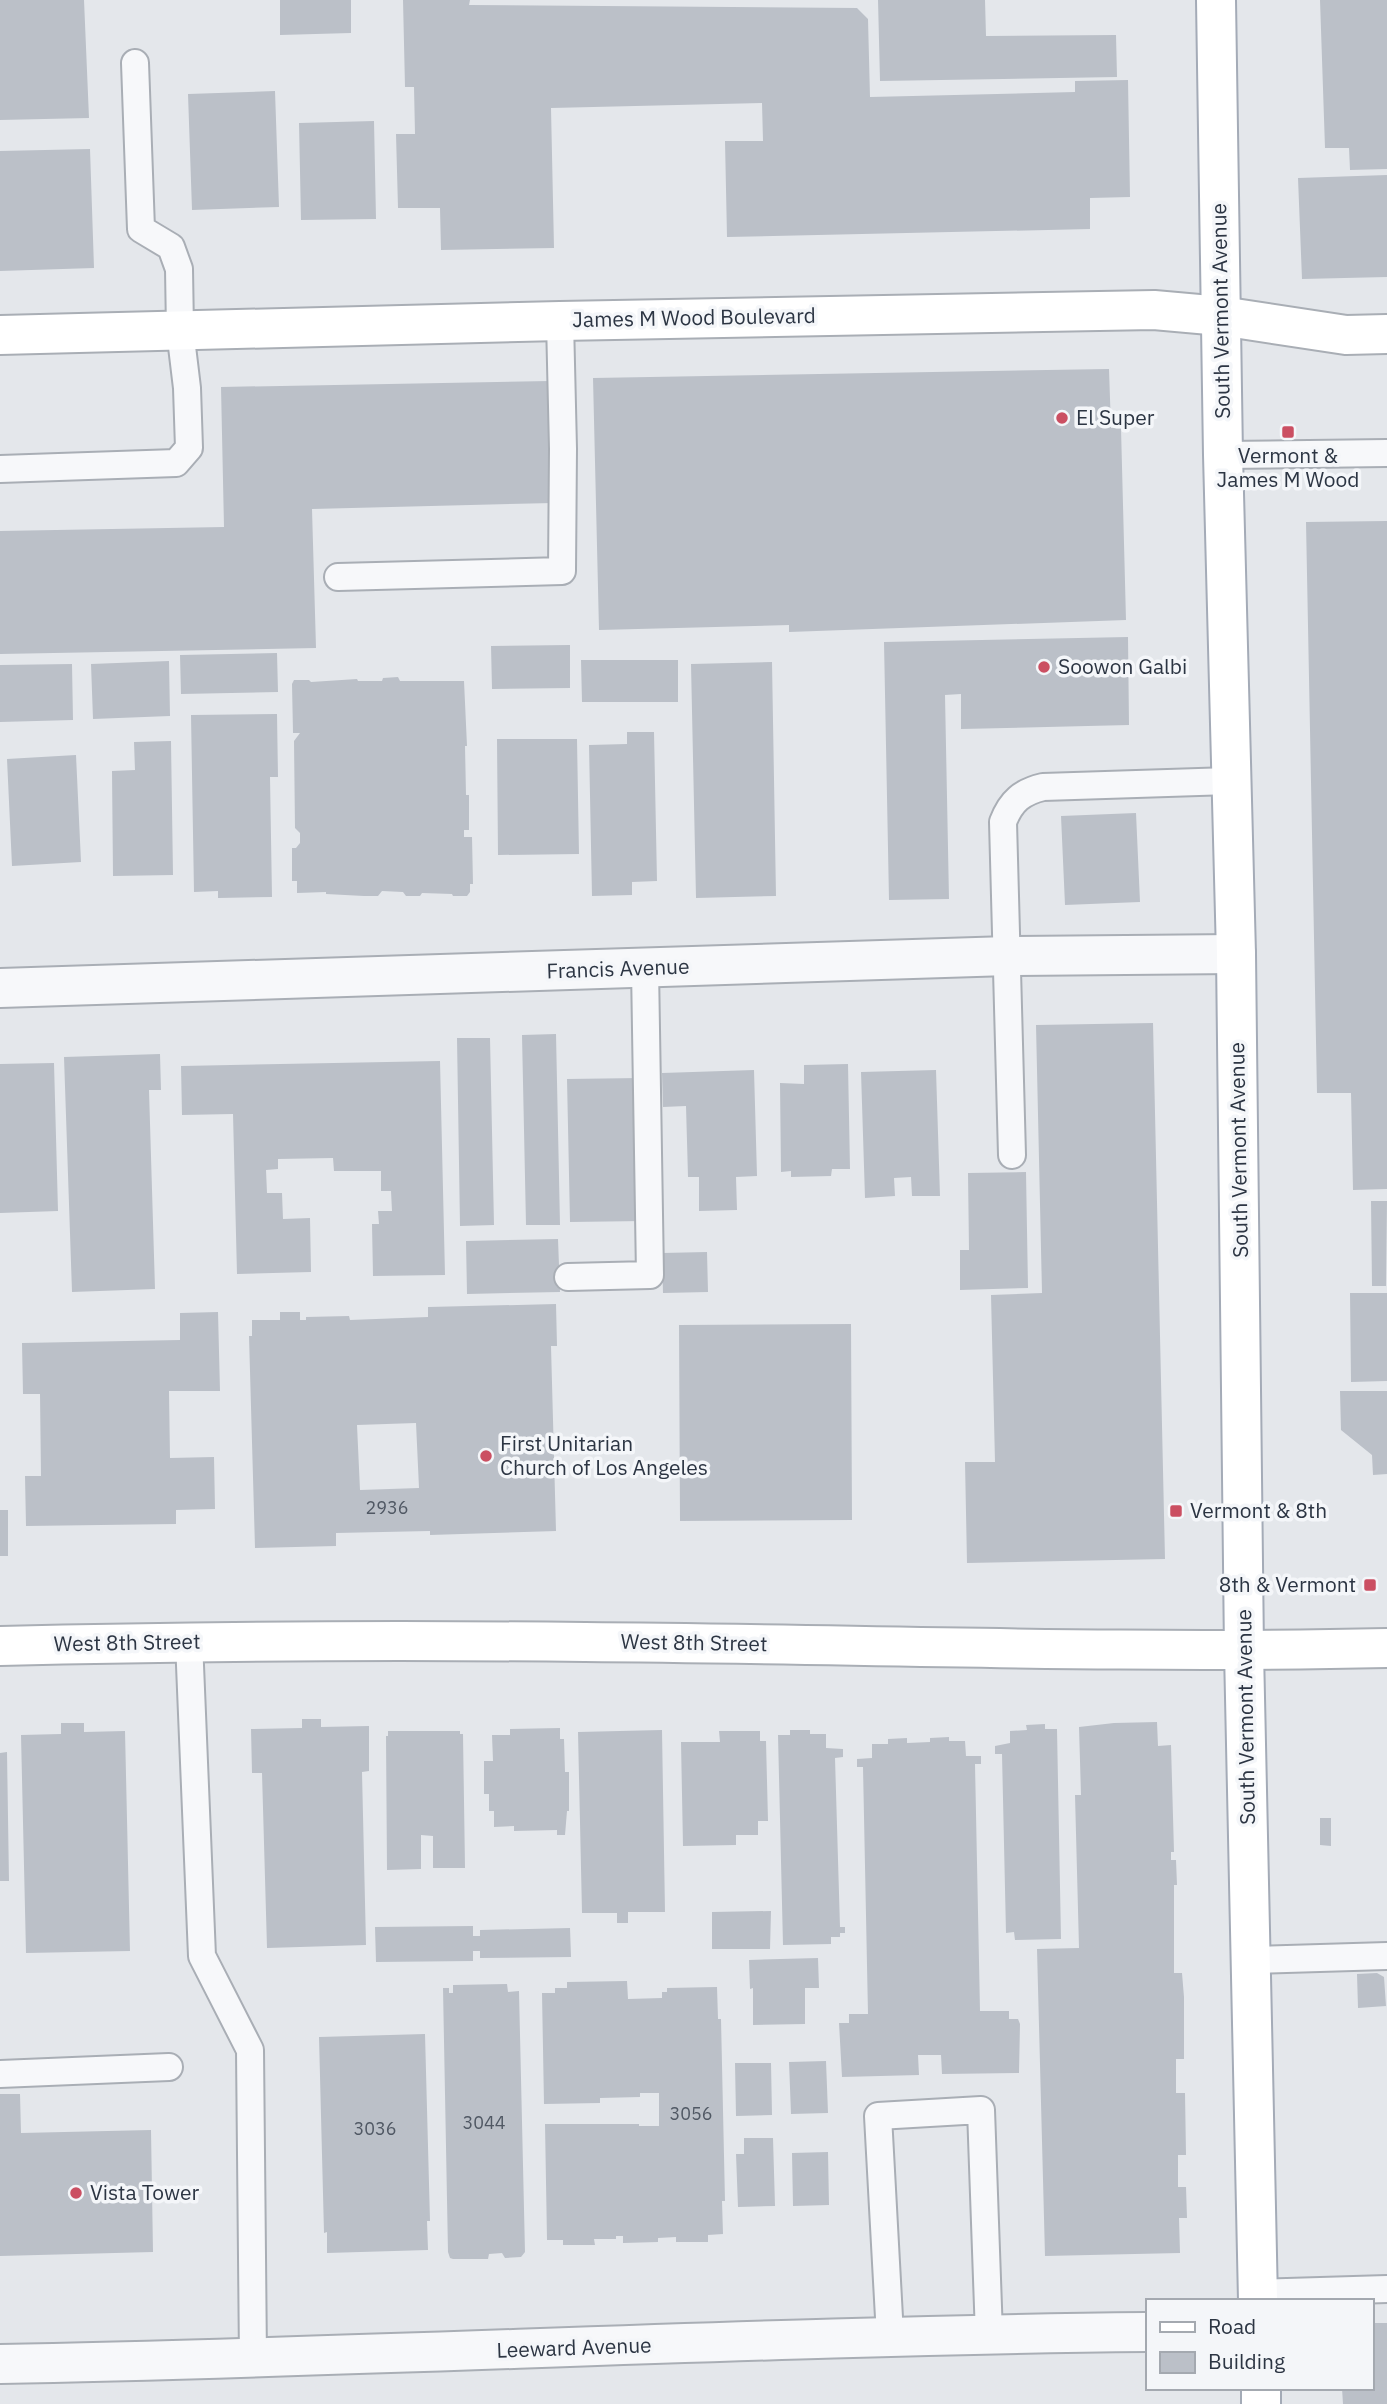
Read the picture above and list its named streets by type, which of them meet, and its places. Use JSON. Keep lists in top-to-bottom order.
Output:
{
  "streets": {
    "main road": ["South Vermont Avenue", "James M Wood Boulevard", "West 8th Street"],
    "street": ["Francis Avenue", "Leeward Avenue"]
  },
  "crossings": [
    ["South Vermont Avenue", "James M Wood Boulevard"],
    ["South Vermont Avenue", "Francis Avenue"],
    ["South Vermont Avenue", "West 8th Street"]
  ],
  "places": {
    "other": [
      "El Super",
      "Soowon Galbi",
      "First Unitarian Church of Los Angeles",
      "Vista Tower"
    ],
    "transit": ["Vermont & James M Wood", "Vermont & 8th", "8th & Vermont"]
  },
  "house_numbers": [
    "2936",
    "3056",
    "3044",
    "3036"
  ],
  "legend": ["Road", "Building"]
}
